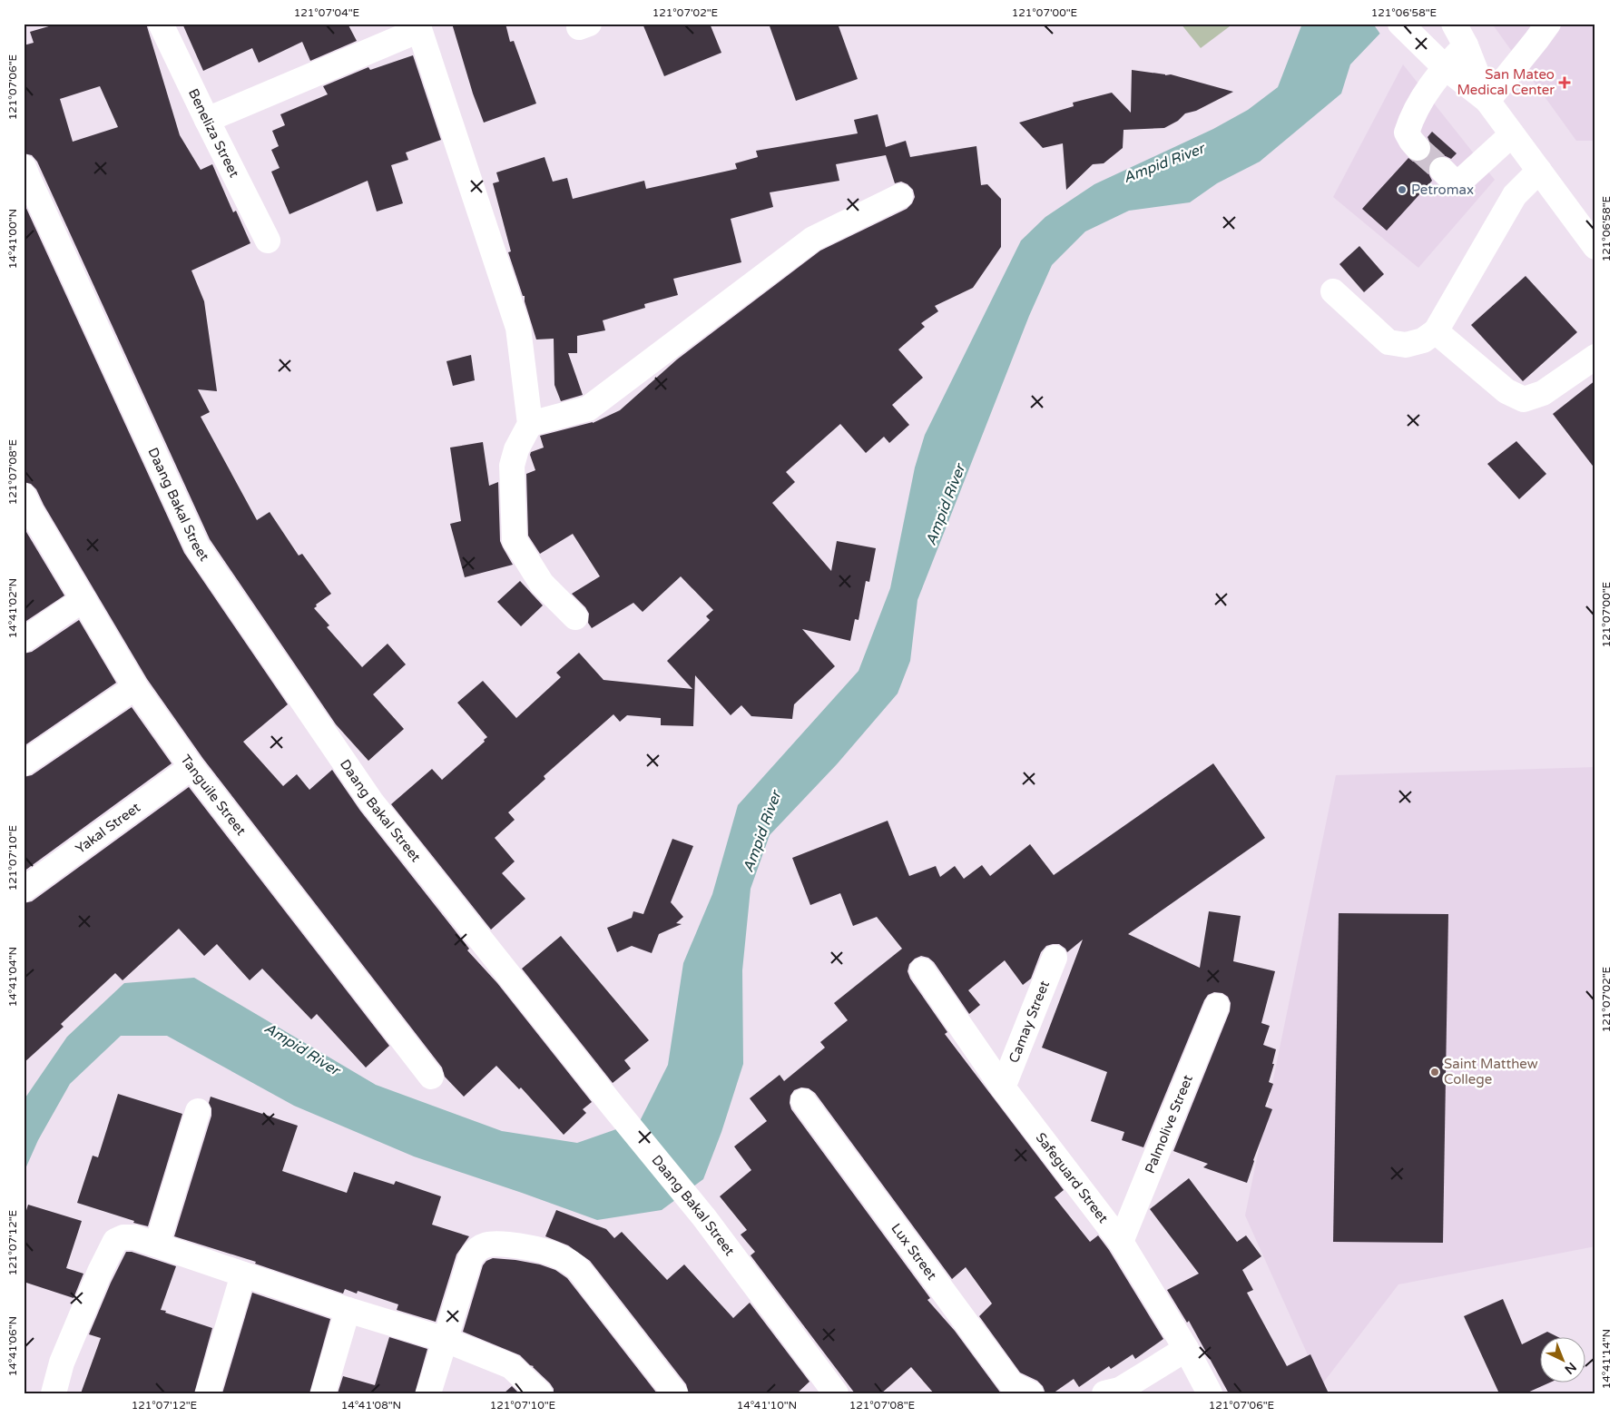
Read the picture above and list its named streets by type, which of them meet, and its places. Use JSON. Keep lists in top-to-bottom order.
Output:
{
  "streets": {
    "street": [
      "Beneliza Street",
      "Daang Bakal Street",
      "Tanguile Street",
      "Yakal Street",
      "Camay Street",
      "Palmolive Street",
      "Safeguard Street",
      "Lux Street"
    ]
  },
  "crossings": [
    ["Tanguile Street", "Yakal Street"],
    ["Camay Street", "Safeguard Street"],
    ["Palmolive Street", "Safeguard Street"]
  ],
  "water": ["Ampid River"],
  "places": {
    "health": ["San Mateo Medical Center"],
    "other": ["Petromax", "Saint Matthew College"]
  },
  "north": "bottom right",
  "coordinates": [
    "121°07'04\"E",
    "121°07'02\"E",
    "121°07'00\"E",
    "121°06'58\"E",
    "121°07'06\"E",
    "14°41'00\"N",
    "121°07'08\"E",
    "14°41'02\"N",
    "121°07'10\"E",
    "14°41'04\"N",
    "121°07'12\"E",
    "14°41'06\"N",
    "14°41'14\"N",
    "14°41'08\"N",
    "14°41'10\"N"
  ]
}
